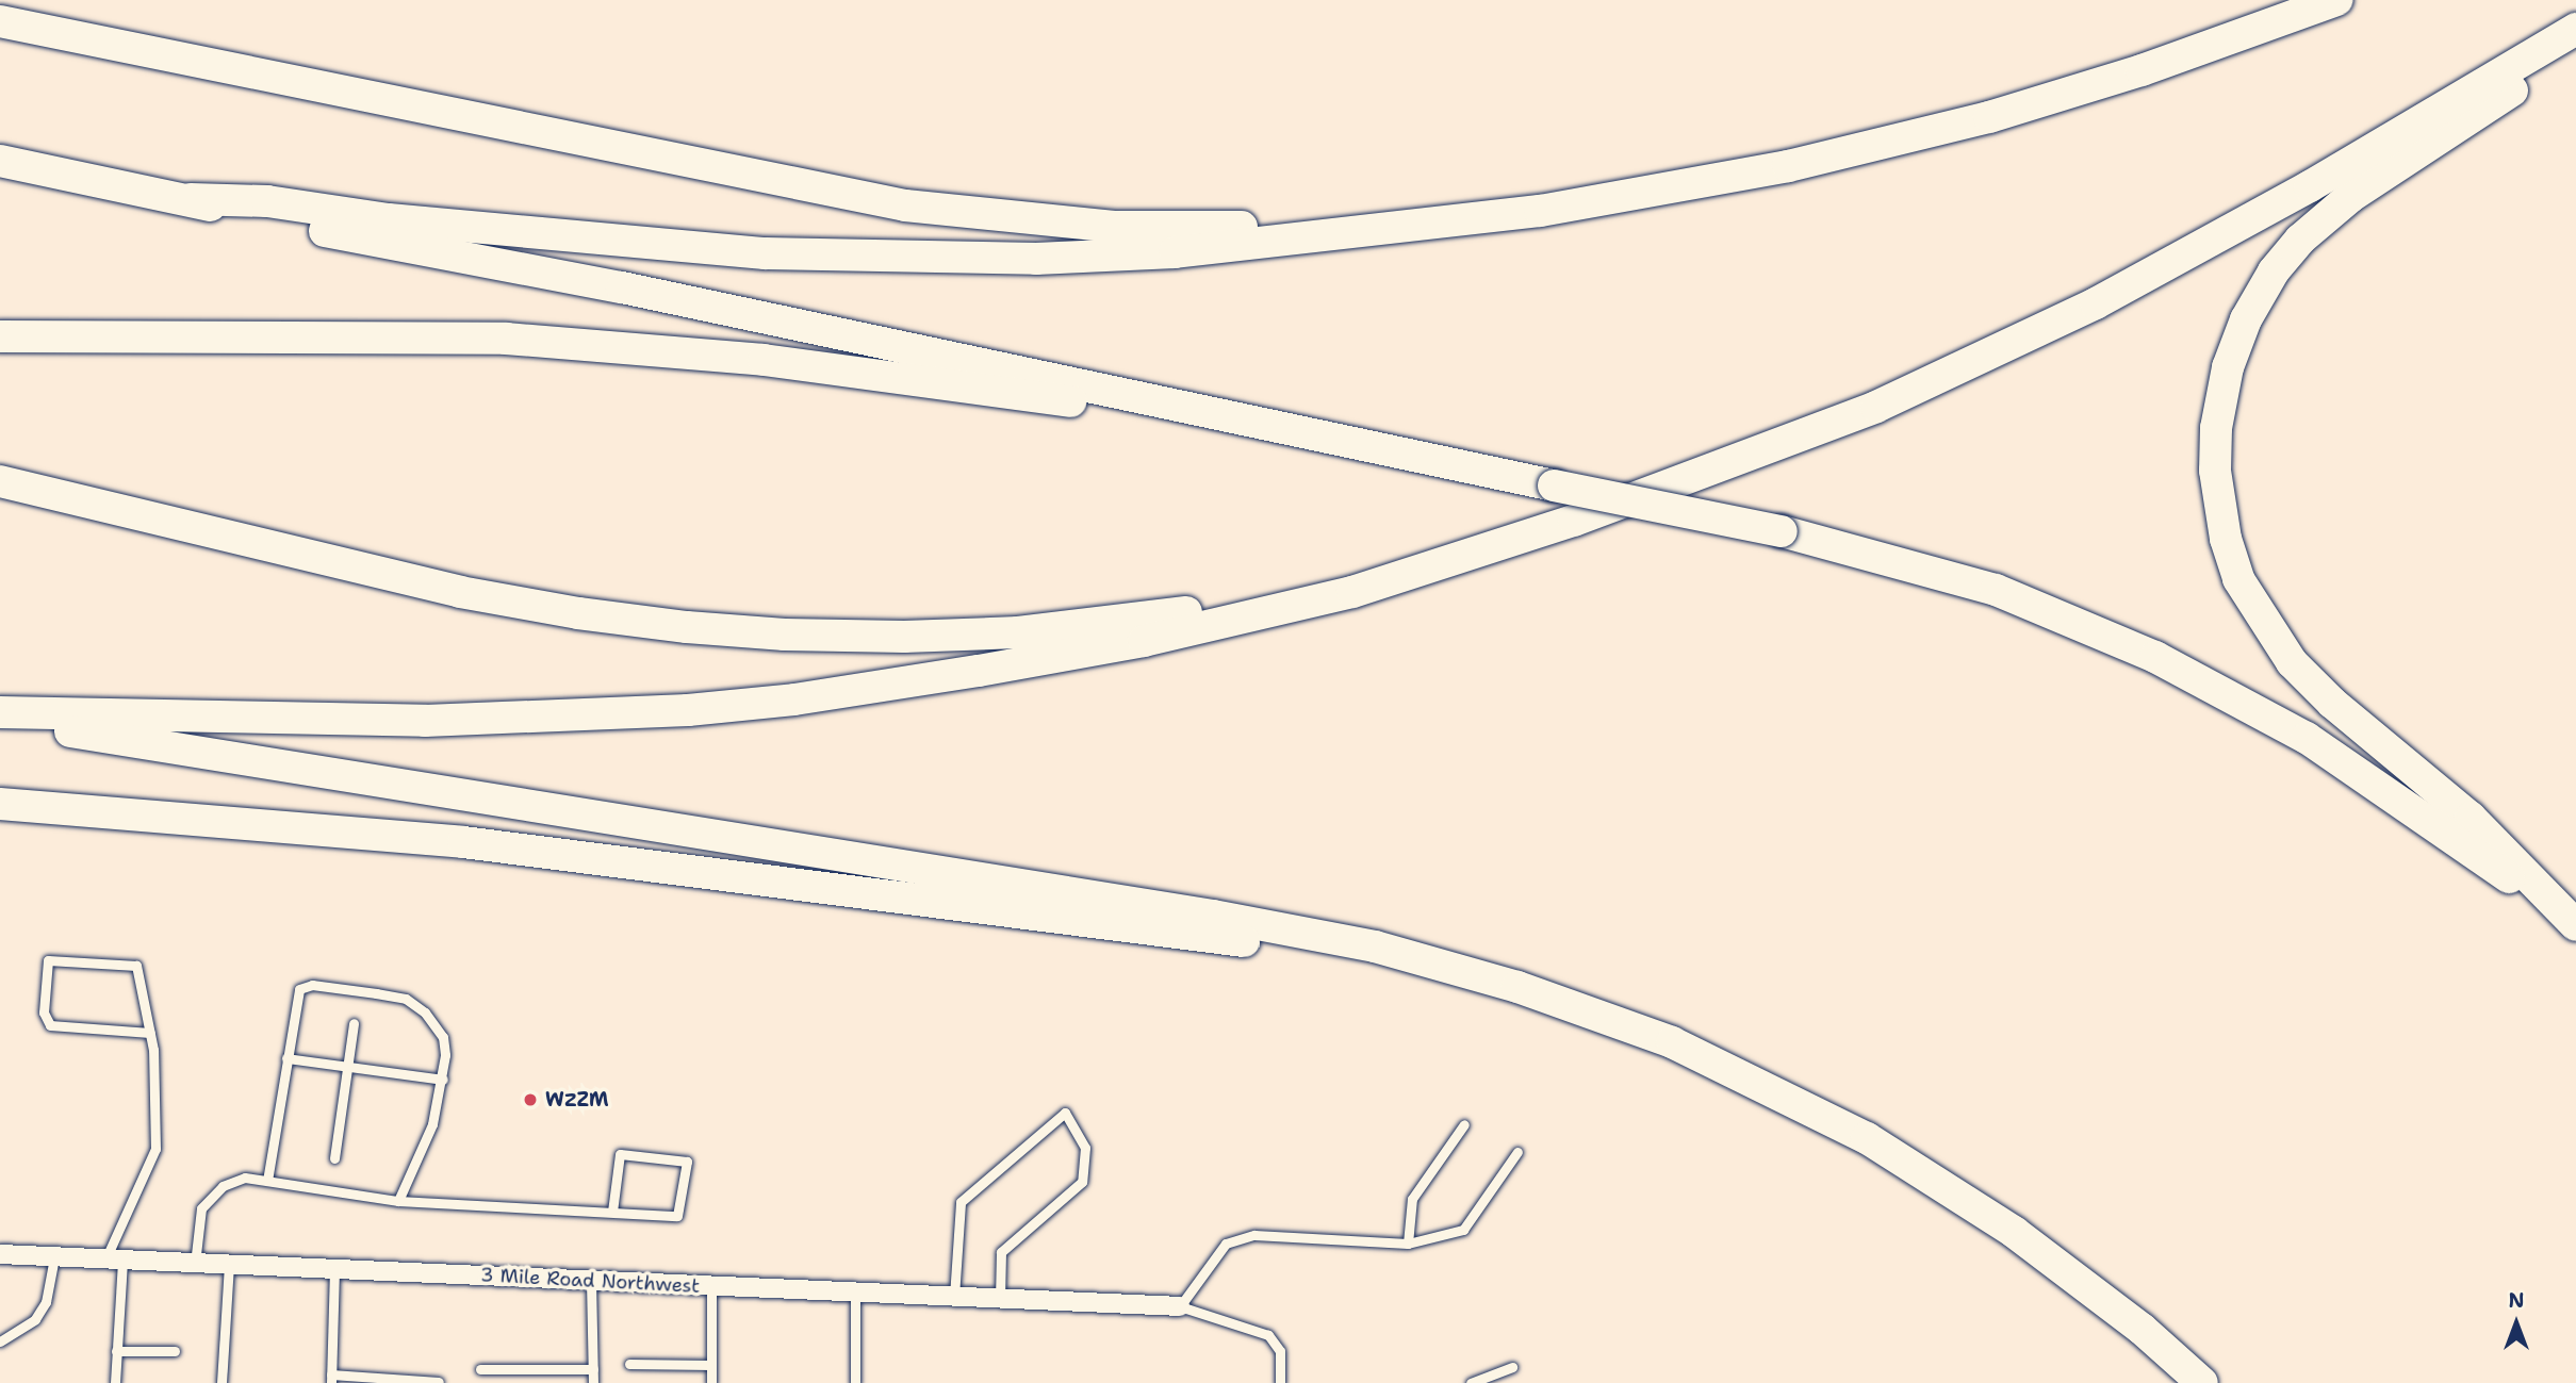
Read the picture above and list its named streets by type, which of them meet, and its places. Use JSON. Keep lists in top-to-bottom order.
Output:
{
  "streets": {
    "street": ["3 Mile Road Northwest"]
  },
  "places": ["WZZM"],
  "north": "top"
}
